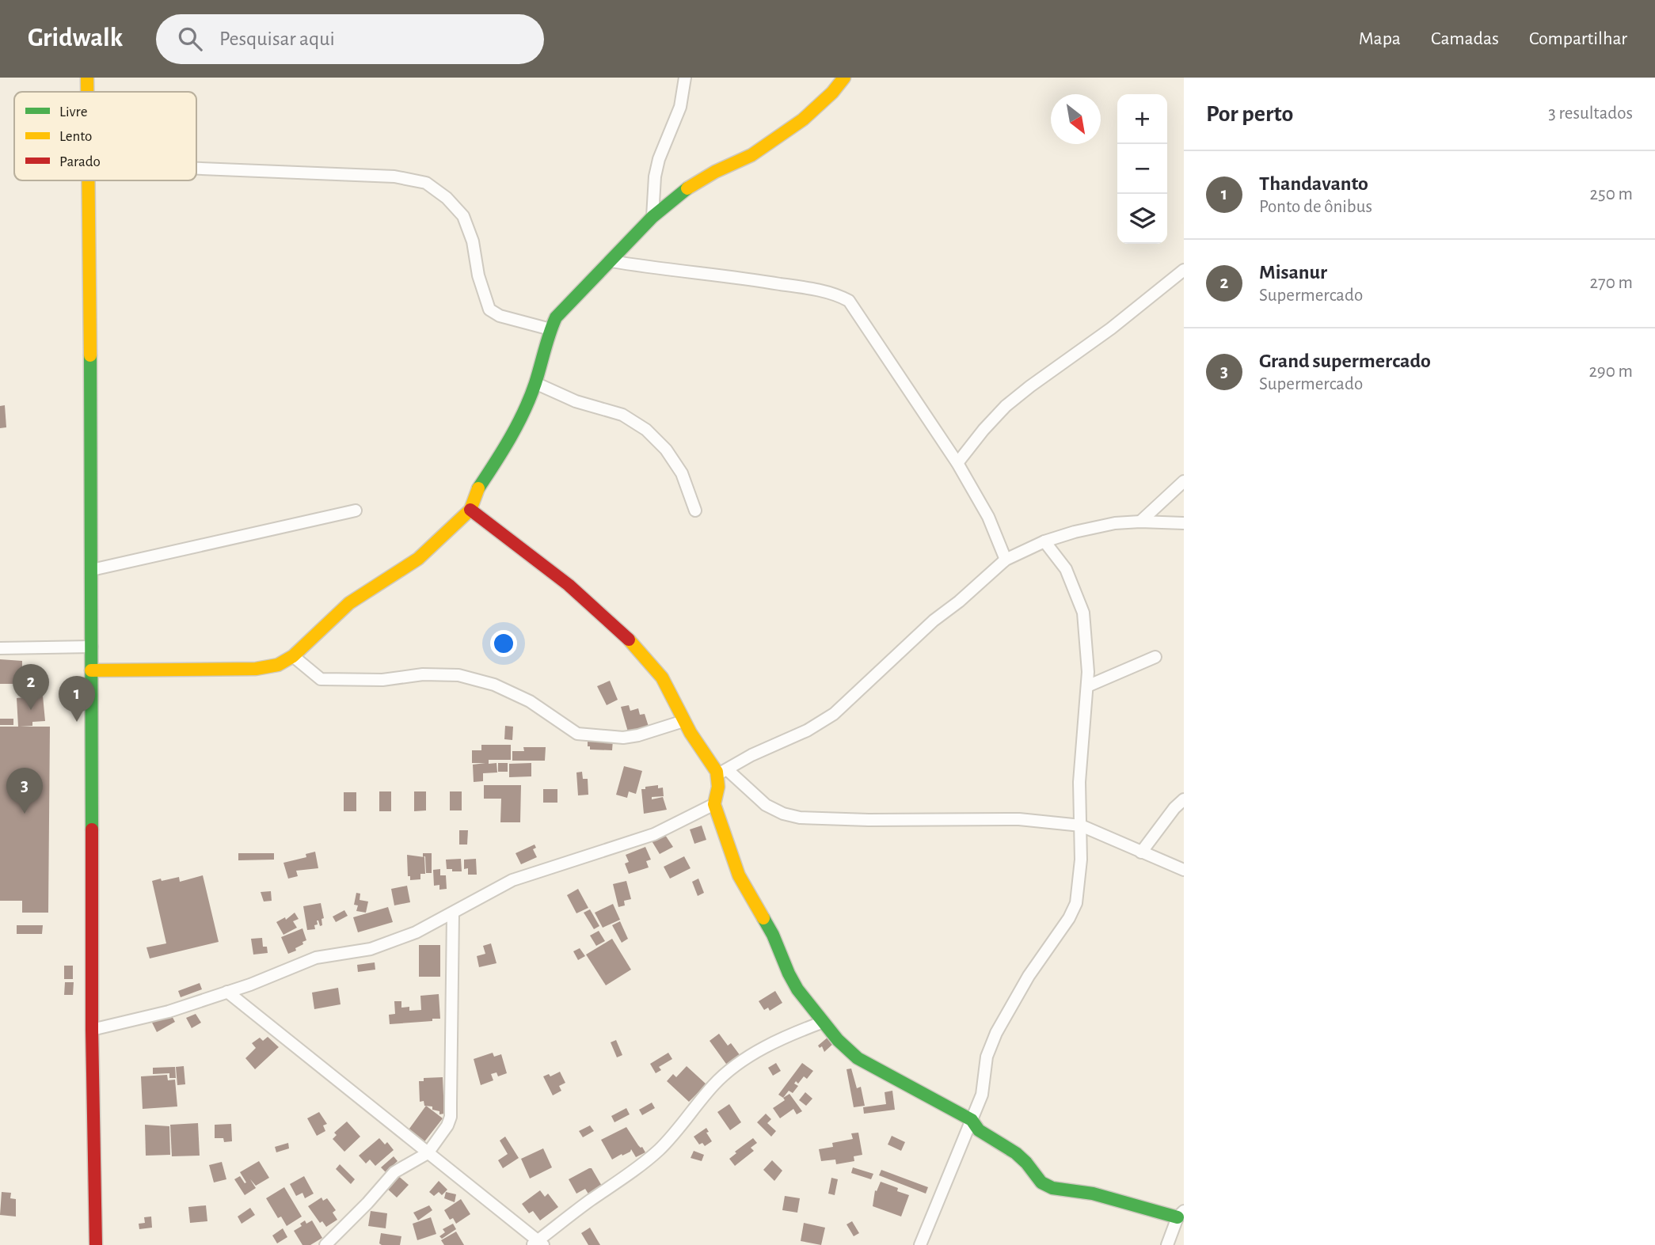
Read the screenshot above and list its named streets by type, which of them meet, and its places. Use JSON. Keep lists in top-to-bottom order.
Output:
{
  "legend": ["Livre", "Lento", "Parado"],
  "north": "bottom right",
  "page": {
    "header": "Gridwalk",
    "search": "Pesquisar aqui",
    "nav": ["Mapa", "Camadas", "Compartilhar"],
    "heading": ["Por perto", "3 resultados"],
    "map_buttons": ["+", "−"],
    "list": [
      {
        "mark": "1",
        "name": "Thandavanto",
        "note": "Ponto de ônibus",
        "value": "250 m"
      },
      {
        "mark": "2",
        "name": "Misanur",
        "note": "Supermercado",
        "value": "270 m"
      },
      {
        "mark": "3",
        "name": "Grand supermercado",
        "note": "Supermercado",
        "value": "290 m"
      }
    ],
    "pins": ["2", "1", "3"]
  }
}
